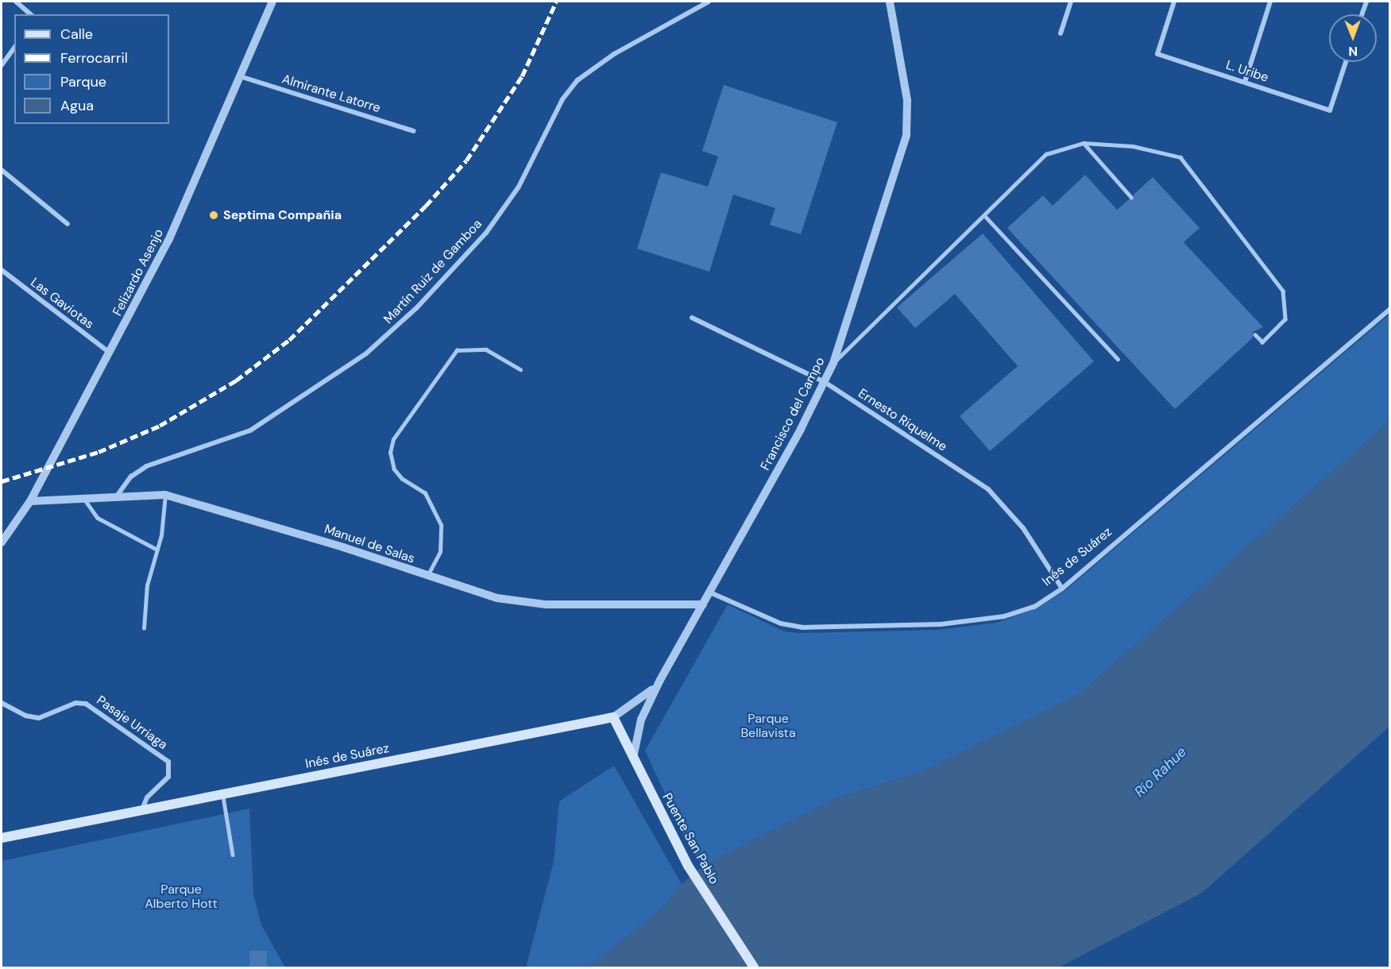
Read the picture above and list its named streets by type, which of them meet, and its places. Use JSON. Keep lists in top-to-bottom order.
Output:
{
  "streets": {
    "main road": ["Inés de Suárez", "Puente San Pablo"],
    "street": [
      "L. Uribe",
      "Almirante Latorre",
      "Martín Ruiz de Gamboa",
      "Felizardo Asenjo",
      "Las Gaviotas",
      "Francisco del Campo",
      "Ernesto Riquelme",
      "Manuel de Salas",
      "Pasaje Urriaga"
    ]
  },
  "crossings": [
    ["Almirante Latorre", "Felizardo Asenjo"],
    ["Martín Ruiz de Gamboa", "Manuel de Salas"],
    ["Felizardo Asenjo", "Las Gaviotas"],
    ["Felizardo Asenjo", "Manuel de Salas"],
    ["Francisco del Campo", "Ernesto Riquelme"],
    ["Francisco del Campo", "Manuel de Salas"],
    ["Francisco del Campo", "Inés de Suárez"],
    ["Francisco del Campo", "Puente San Pablo"],
    ["Ernesto Riquelme", "Inés de Suárez"],
    ["Inés de Suárez", "Pasaje Urriaga"],
    ["Inés de Suárez", "Puente San Pablo"]
  ],
  "water": ["Río Rahue"],
  "parks": ["Parque Bellavista", "Parque Alberto Hott"],
  "places": ["Septima Compañia"],
  "legend": [
    "Calle",
    "Ferrocarril",
    "Parque",
    "Agua"
  ],
  "north": "bottom"
}
